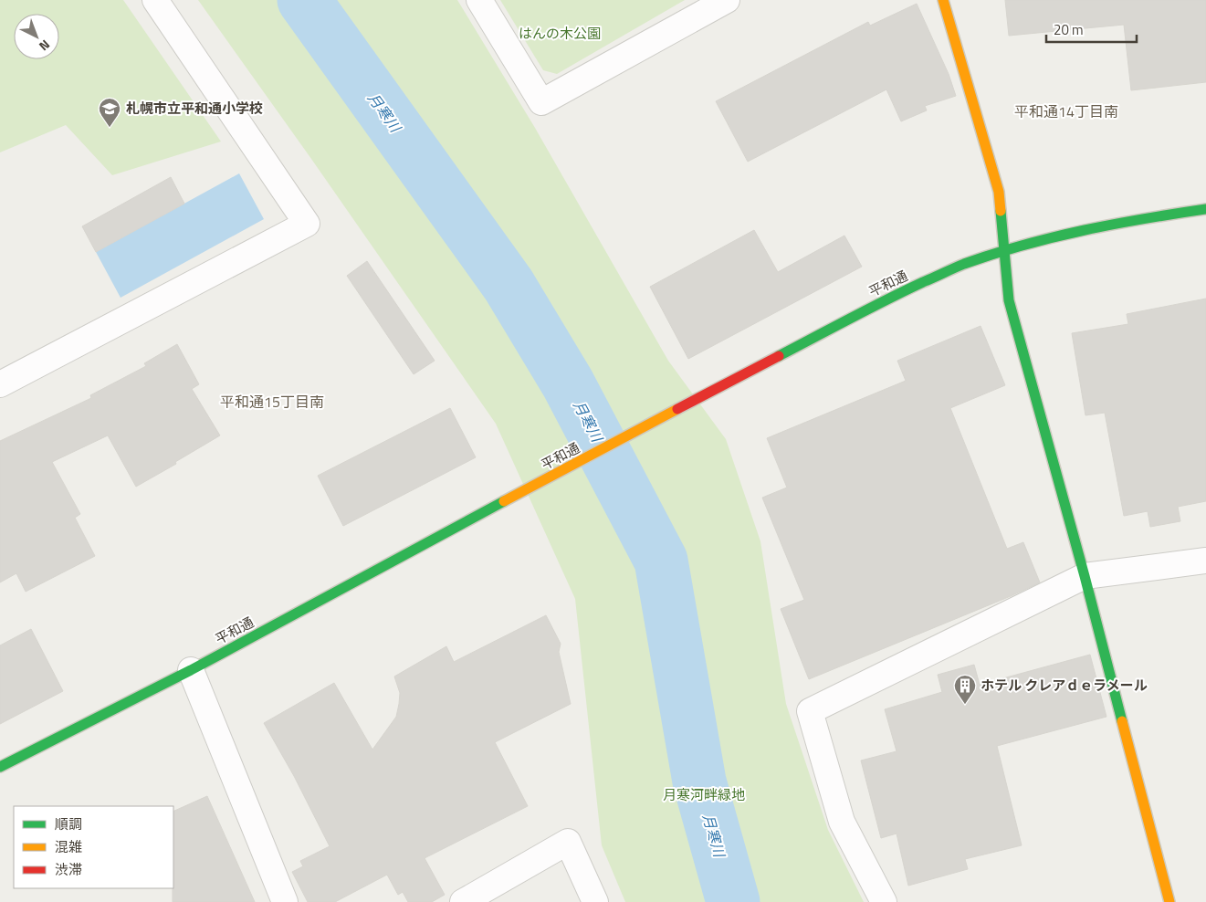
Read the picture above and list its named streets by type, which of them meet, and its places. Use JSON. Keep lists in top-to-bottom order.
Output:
{
  "streets": {
    "street": ["平和通"]
  },
  "districts": ["平和通14丁目南", "平和通15丁目南"],
  "water": ["月寒川"],
  "parks": ["はんの木公園", "月寒河畔緑地"],
  "places": {
    "school or university": ["札幌市立平和通小学校"],
    "building": ["ホテル クレアｄｅラメール"]
  },
  "legend": ["順調", "混雑", "渋滞"],
  "scale_bar": "20 m",
  "north": "bottom right"
}
